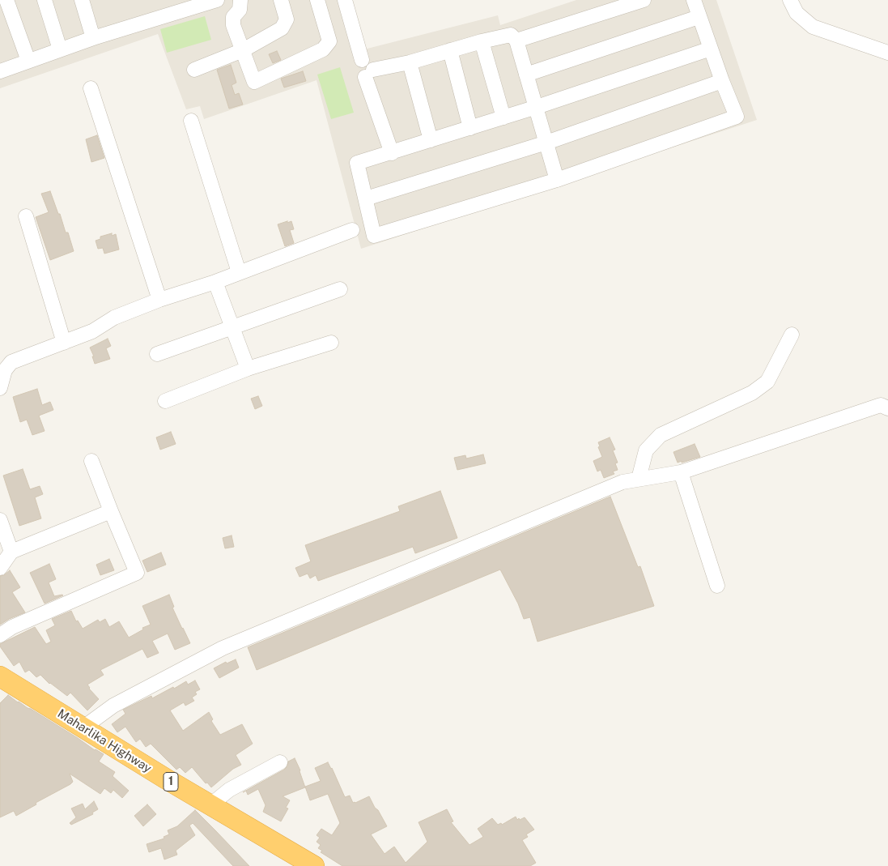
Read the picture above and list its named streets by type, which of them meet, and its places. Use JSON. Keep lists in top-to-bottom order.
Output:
{
  "streets": {
    "highway": ["Maharlika Highway", "1"]
  }
}
